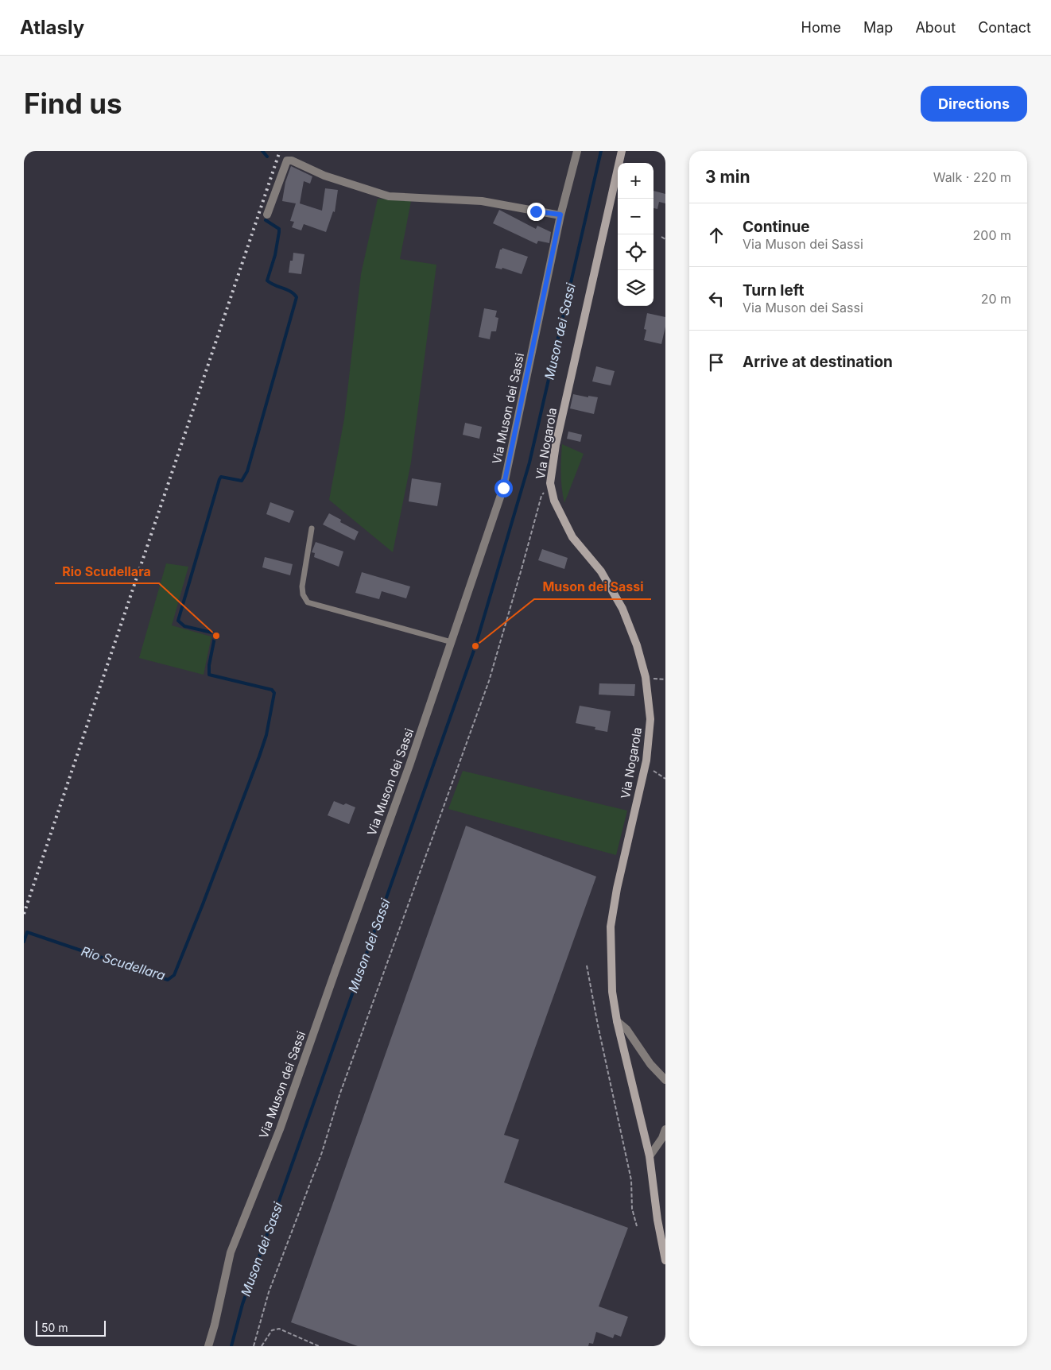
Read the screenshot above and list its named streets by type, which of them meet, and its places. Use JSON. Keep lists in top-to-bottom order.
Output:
{
  "streets": {
    "street": ["Via Muson dei Sassi", "Via Nogarola"]
  },
  "water": ["Muson dei Sassi", "Rio Scudellara"],
  "places": ["Rio Scudellara", "Muson dei Sassi"],
  "scale_bar": "50 m",
  "page": {
    "header": "Atlasly",
    "nav": [
      "Home",
      "Map",
      "About",
      "Contact"
    ],
    "buttons": "Directions",
    "title": "Find us",
    "heading": ["3 min", "Walk · 220 m"],
    "map_buttons": ["+", "−"],
    "list": [
      ["Continue", "Via Muson dei Sassi", "200 m"],
      ["Turn left", "Via Muson dei Sassi", "20 m"],
      "Arrive at destination"
    ],
    "scale": "50 m"
  }
}
